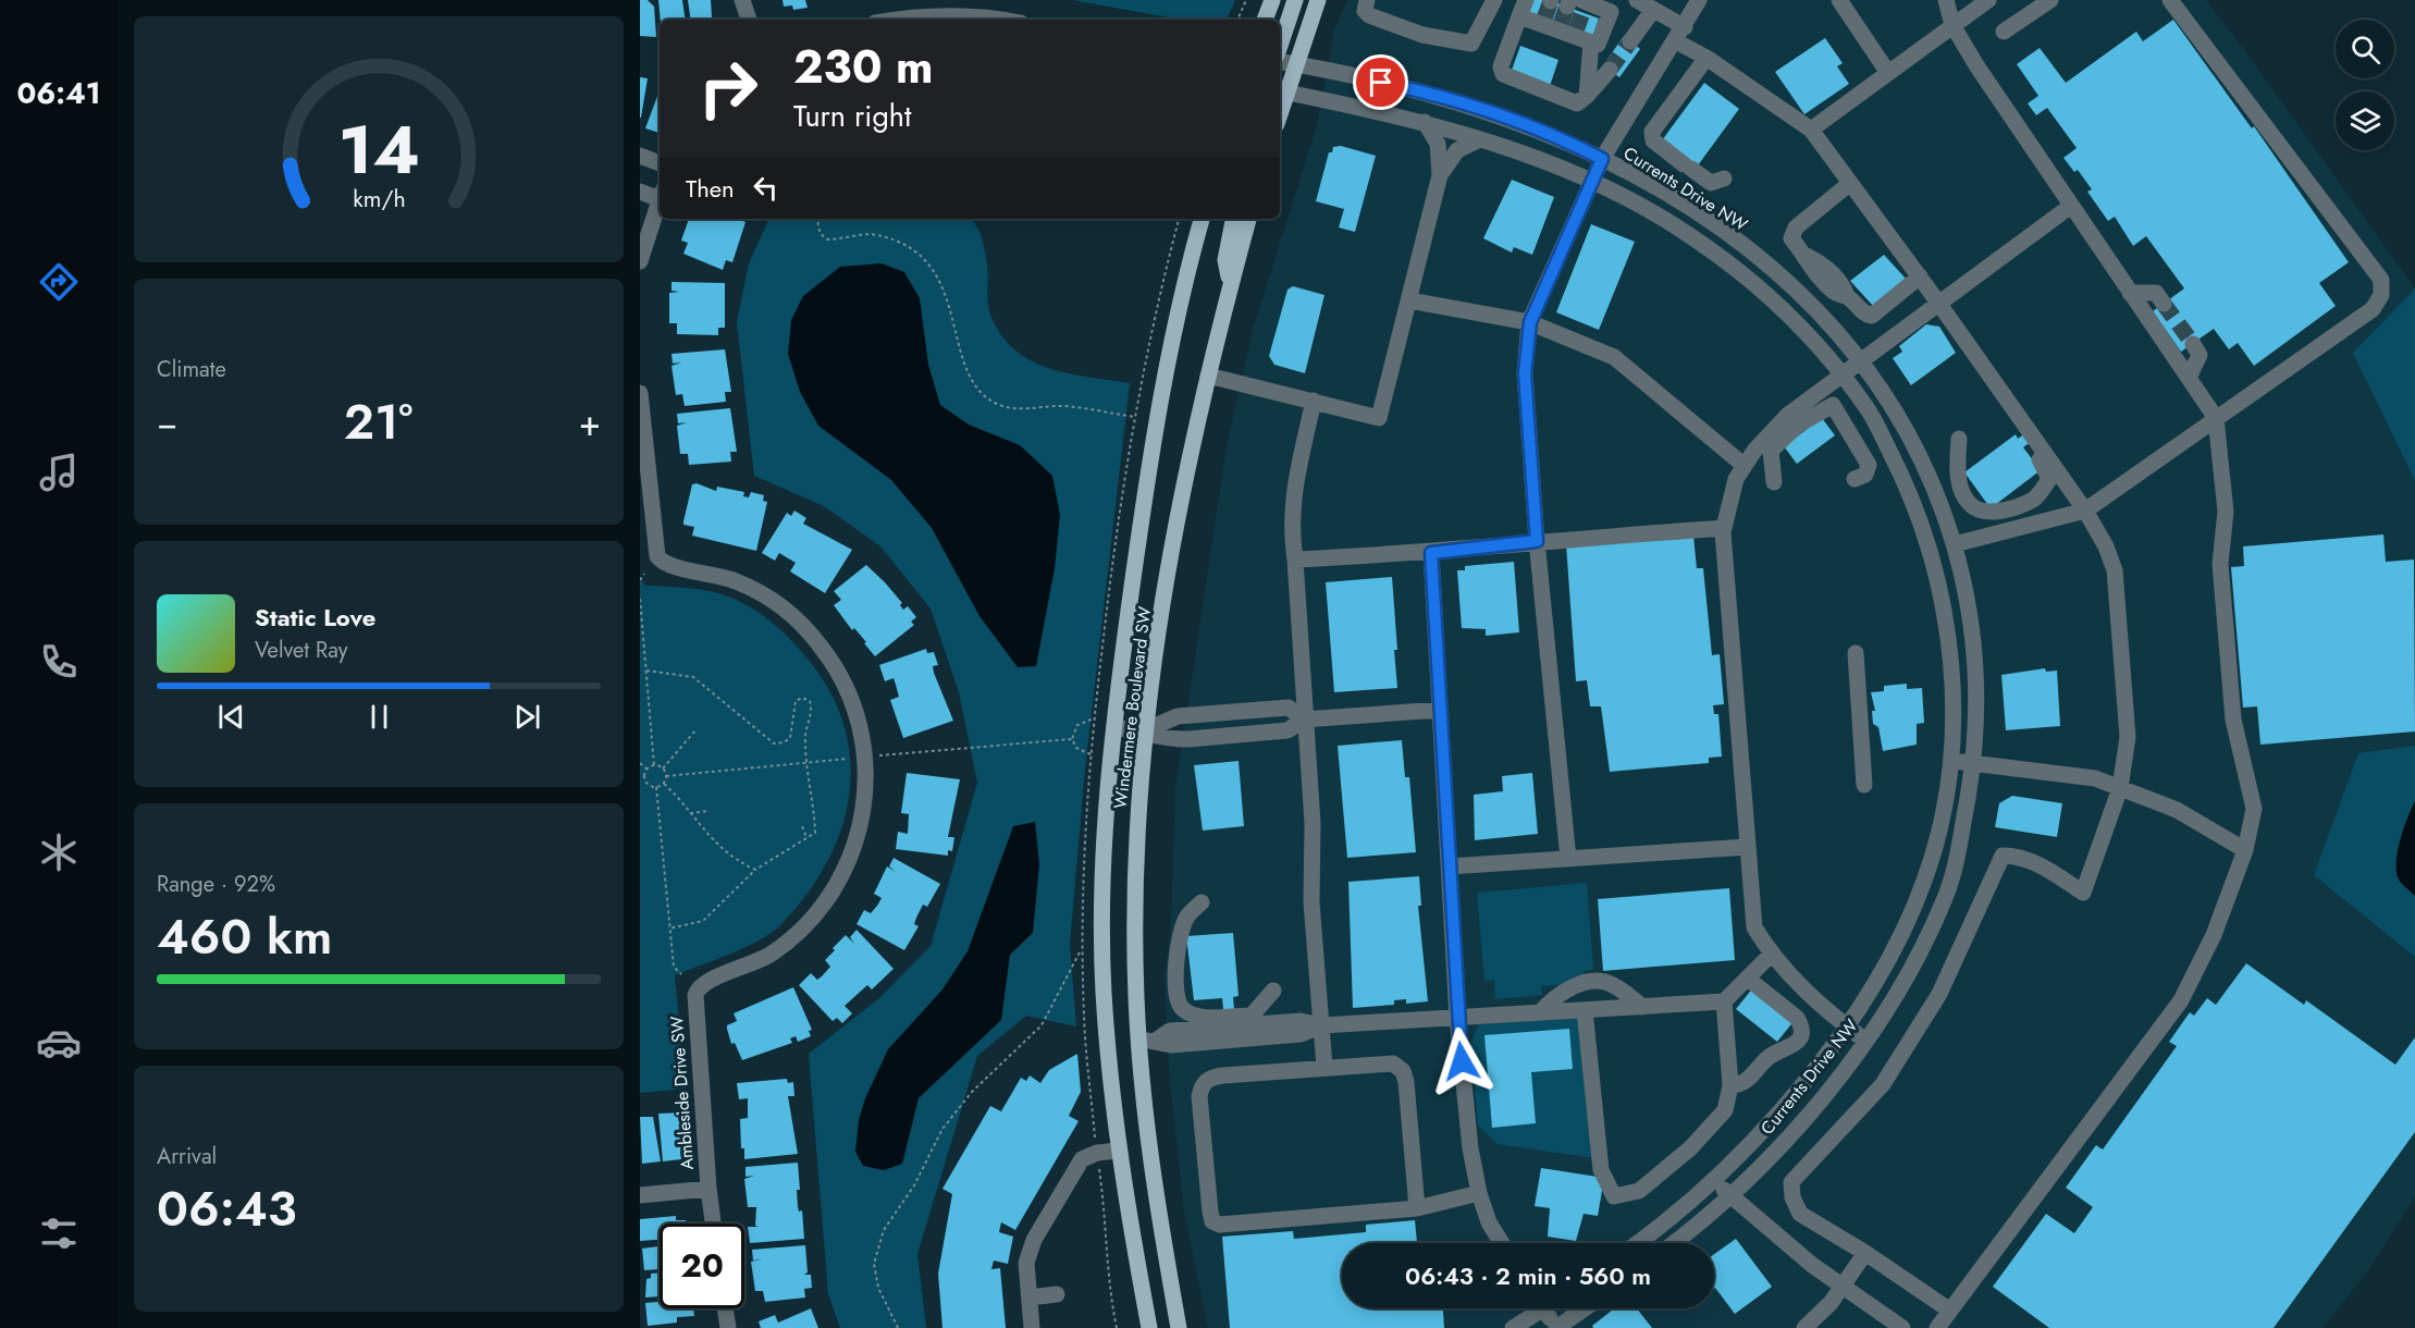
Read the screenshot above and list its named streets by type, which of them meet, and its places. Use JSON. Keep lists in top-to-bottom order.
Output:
{
  "streets": {
    "main road": ["Windermere Boulevard SW"],
    "street": ["Currents Drive NW", "Ambleside Drive SW"]
  },
  "page": {
    "tabs": "06:41",
    "turn": ["230 m", "Turn right"],
    "then": "Then",
    "tile": [
      "Climate",
      ["Range · 92%", "460 km"],
      ["Arrival", "06:43"]
    ],
    "heat": ["−", "21°", "+"],
    "song": ["Static Love", "Velvet Ray"],
    "limit": "20",
    "trip": "06:43 · 2 min · 560 m",
    "gauge": ["14", "km/h"]
  }
}
